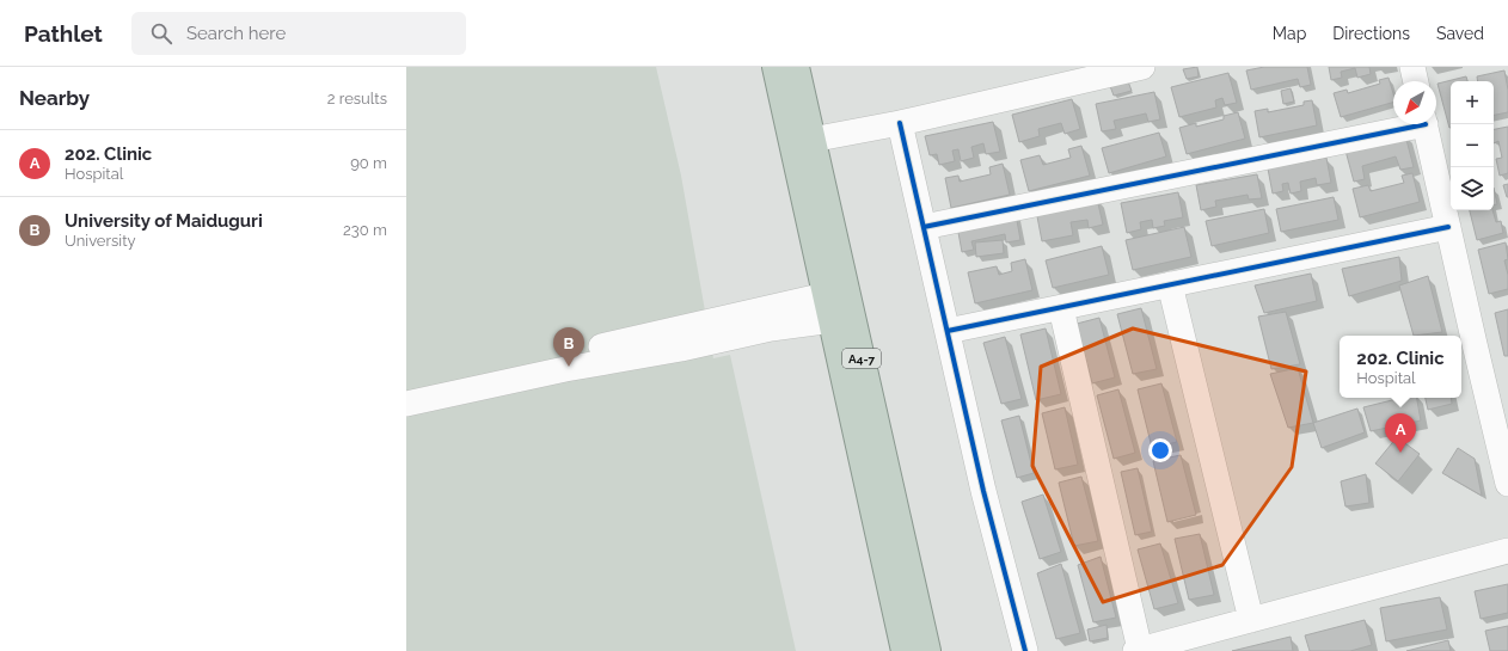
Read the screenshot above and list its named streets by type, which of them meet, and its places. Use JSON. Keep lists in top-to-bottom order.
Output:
{
  "streets": {
    "highway": ["A4-7"]
  },
  "north": "bottom left",
  "page": {
    "header": "Pathlet",
    "search": "Search here",
    "nav": ["Map", "Directions", "Saved"],
    "heading": ["Nearby", "2 results"],
    "map_buttons": ["+", "−"],
    "list": [
      {
        "mark": "A",
        "name": "202. Clinic",
        "note": "Hospital",
        "value": "90 m"
      },
      {
        "mark": "B",
        "name": "University of Maiduguri",
        "note": "University",
        "value": "230 m"
      }
    ],
    "pins": ["B", "A"],
    "popup": ["202. Clinic", "Hospital"]
  }
}
